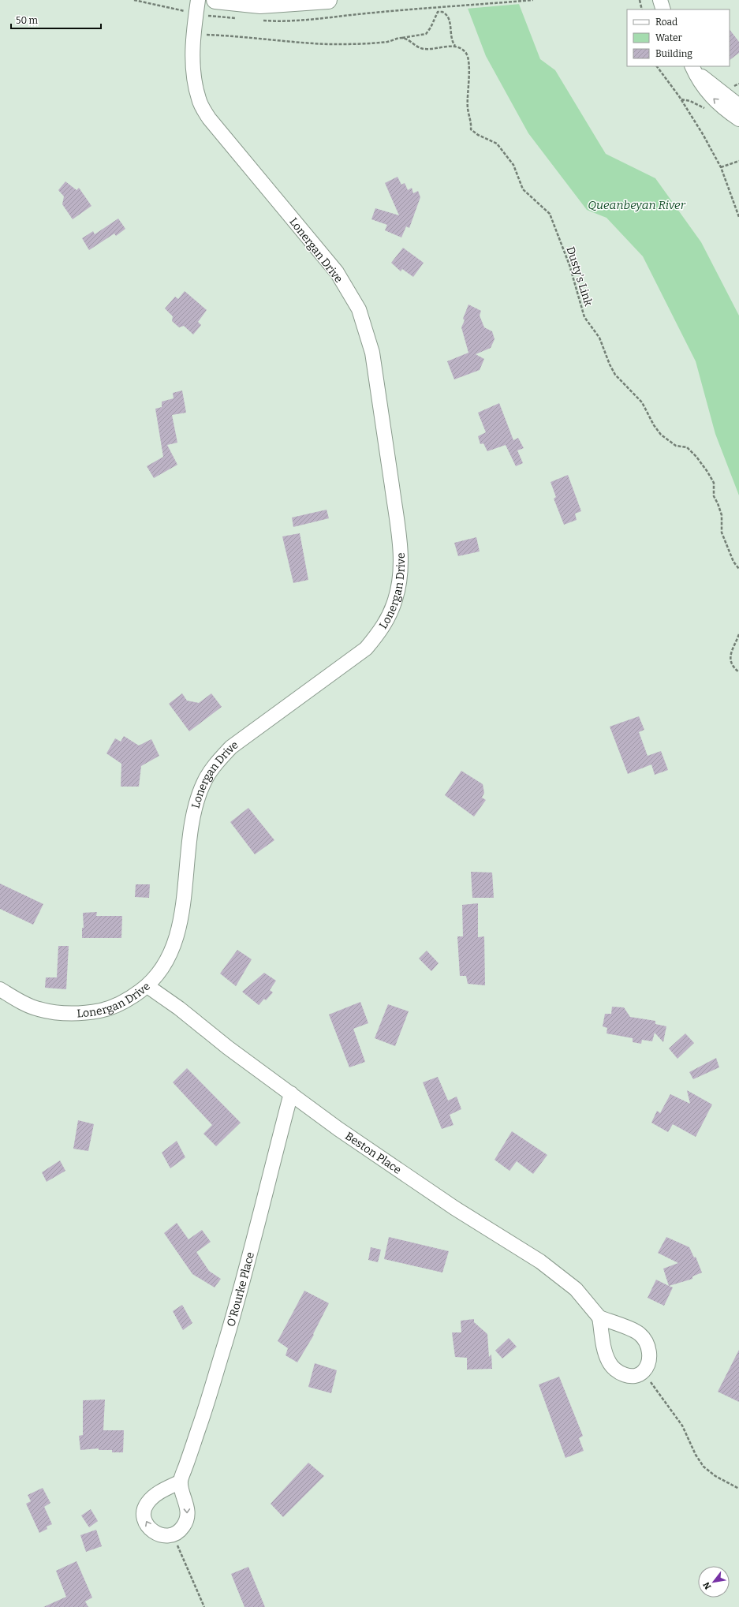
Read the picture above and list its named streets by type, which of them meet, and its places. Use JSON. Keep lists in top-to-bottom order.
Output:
{
  "streets": {
    "street": ["Lonergan Drive", "Beston Place", "O'Rourke Place"],
    "path": ["Dusty's Link"]
  },
  "crossings": [
    ["Lonergan Drive", "Beston Place"],
    ["Beston Place", "O'Rourke Place"]
  ],
  "water": ["Queanbeyan River"],
  "legend": ["Road", "Water", "Building"],
  "scale_bar": "50 m",
  "north": "bottom left"
}
